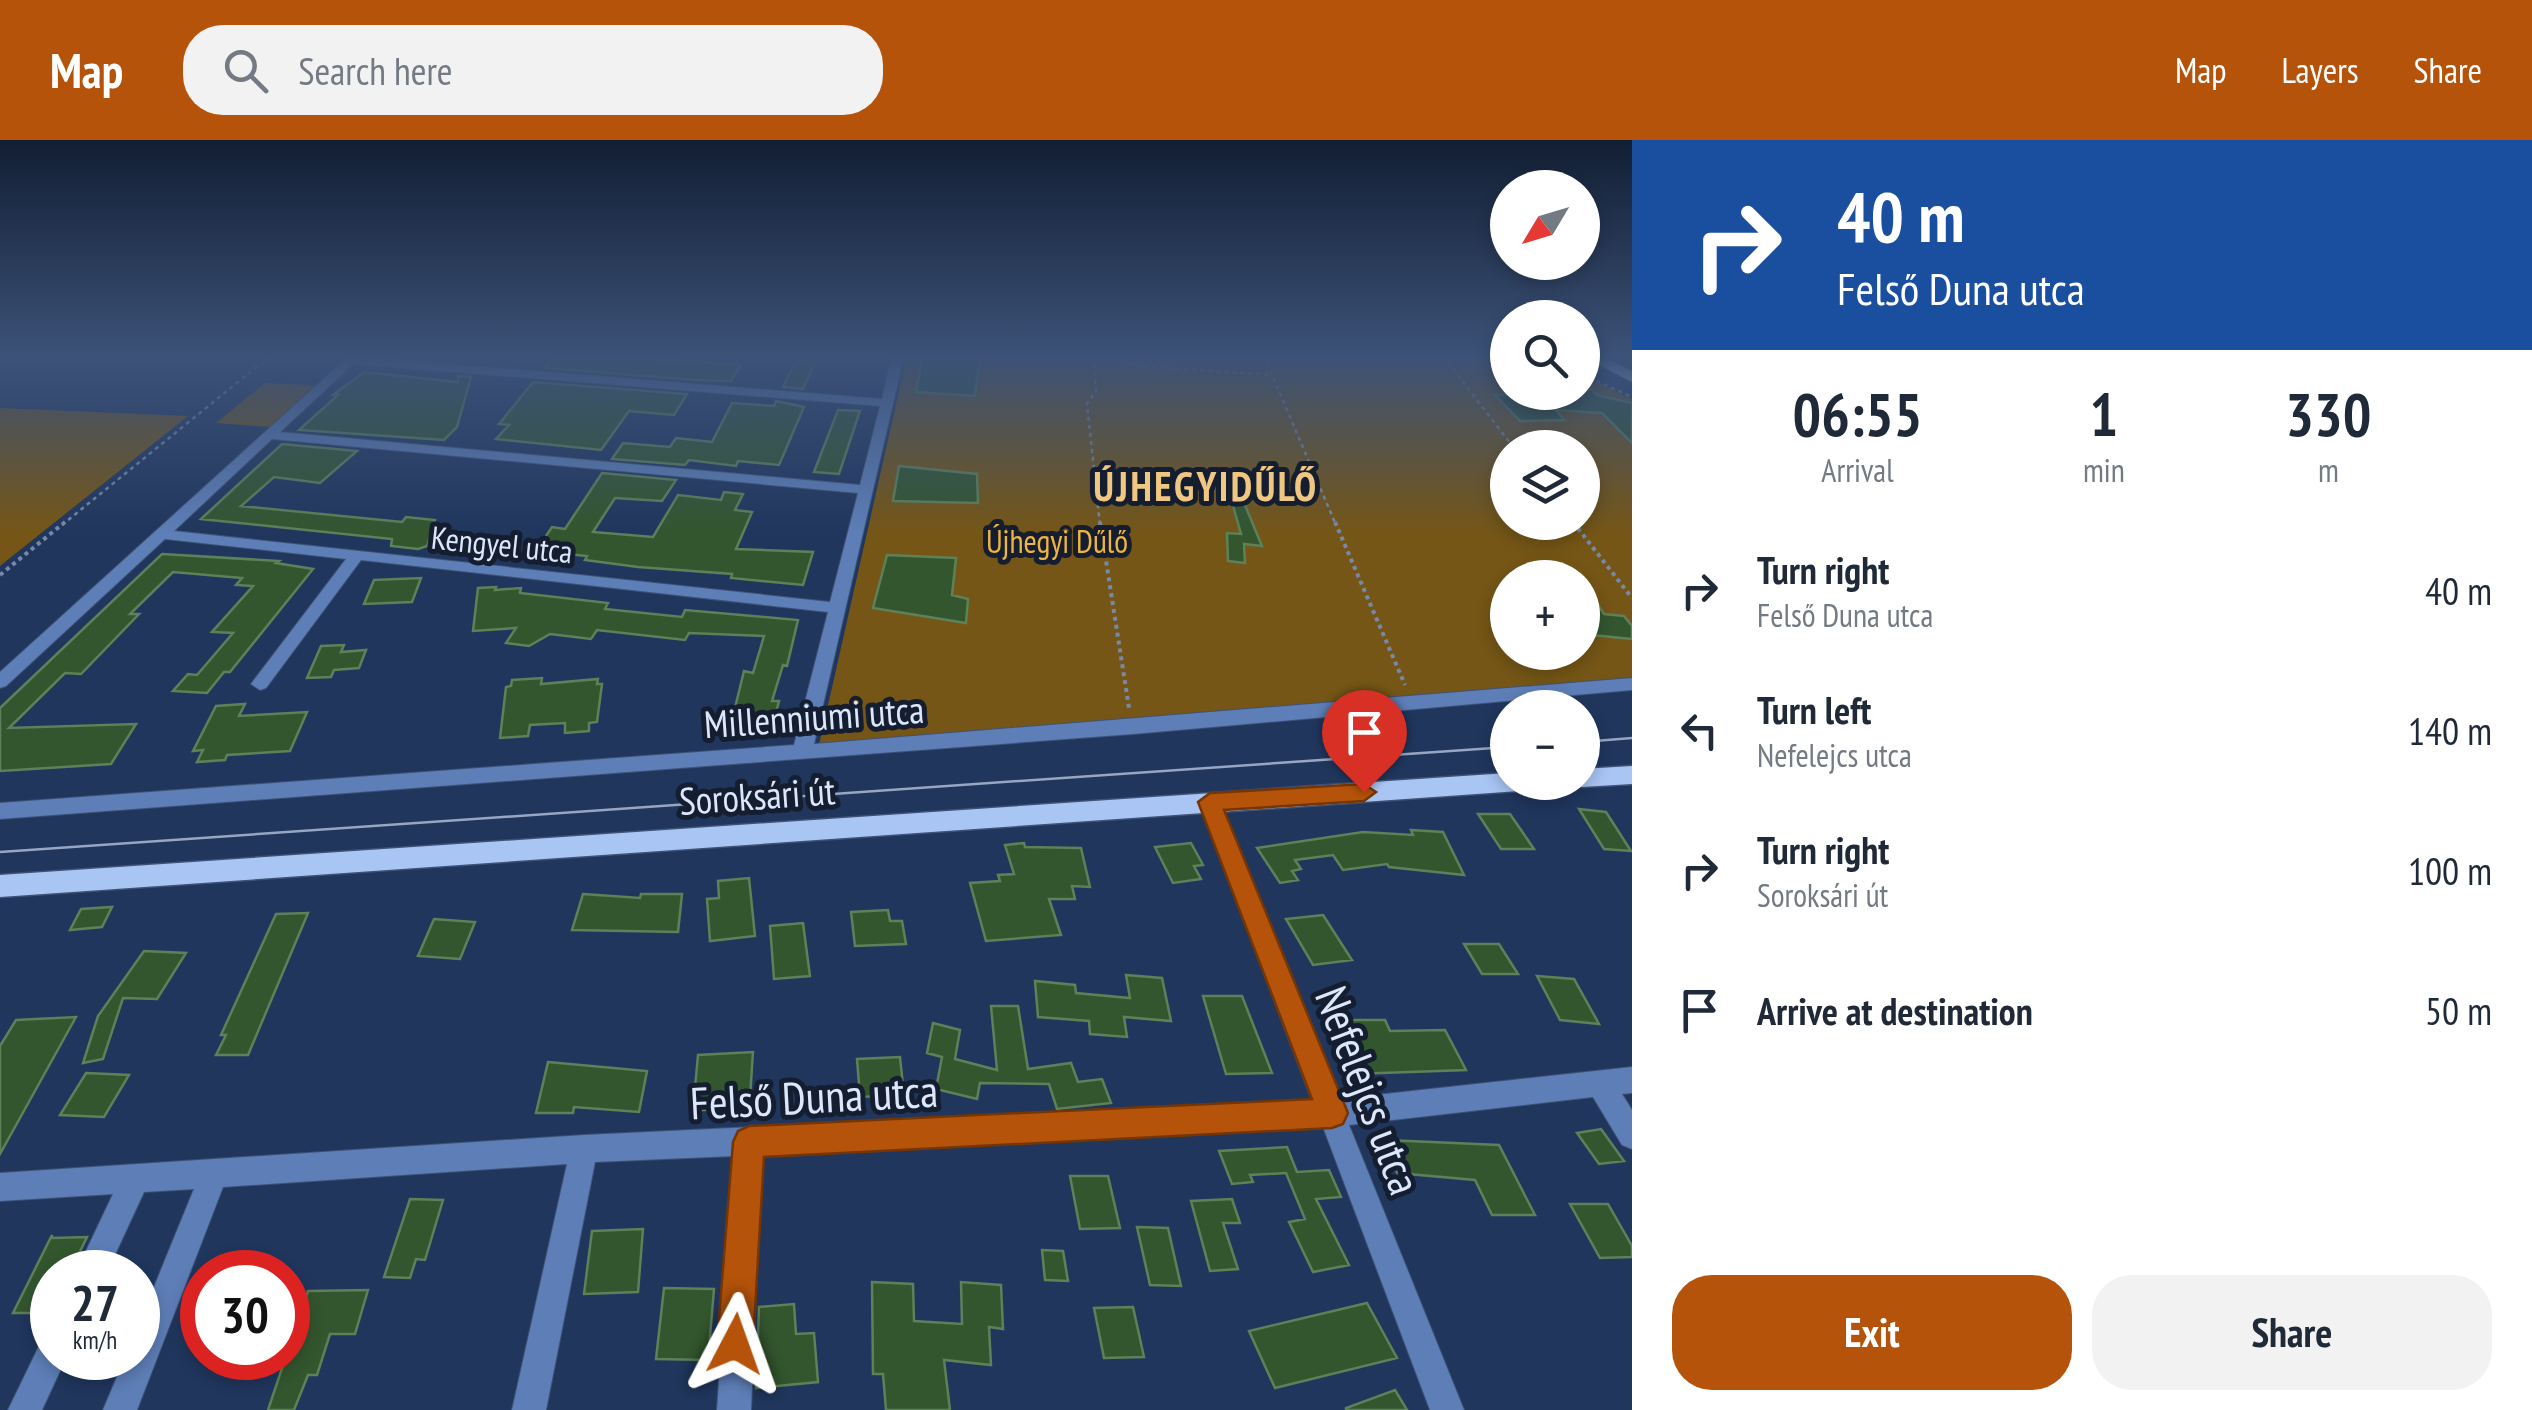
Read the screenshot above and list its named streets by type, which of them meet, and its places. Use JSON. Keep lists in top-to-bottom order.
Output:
{
  "streets": {
    "main road": ["Soroksári út"],
    "street": [
      "Kengyel utca",
      "Millenniumi utca",
      "Nefelejcs utca",
      "Felső Duna utca"
    ]
  },
  "crossings": [
    ["Soroksári út", "Nefelejcs utca"],
    ["Nefelejcs utca", "Felső Duna utca"]
  ],
  "districts": ["ÚJHEGYIDŰLŐ"],
  "parks": ["Újhegyi Dűlő"],
  "north": "bottom left",
  "page": {
    "header": "Map",
    "search": "Search here",
    "nav": ["Map", "Layers", "Share"],
    "turn": ["40 m", "Felső Duna utca"],
    "map_buttons": ["+", "−"],
    "eta": [
      "06:55",
      "Arrival",
      "1",
      "min",
      "330",
      "m"
    ],
    "list": [
      {
        "name": "Turn right",
        "note": "Felső Duna utca",
        "value": "40 m"
      },
      {
        "name": "Turn left",
        "note": "Nefelejcs utca",
        "value": "140 m"
      },
      {
        "name": "Turn right",
        "note": "Soroksári út",
        "value": "100 m"
      },
      {
        "name": "Arrive at destination",
        "value": "50 m"
      }
    ],
    "speed": "27 km/h",
    "limit": "30",
    "buttons": ["Exit", "Share"]
  }
}
